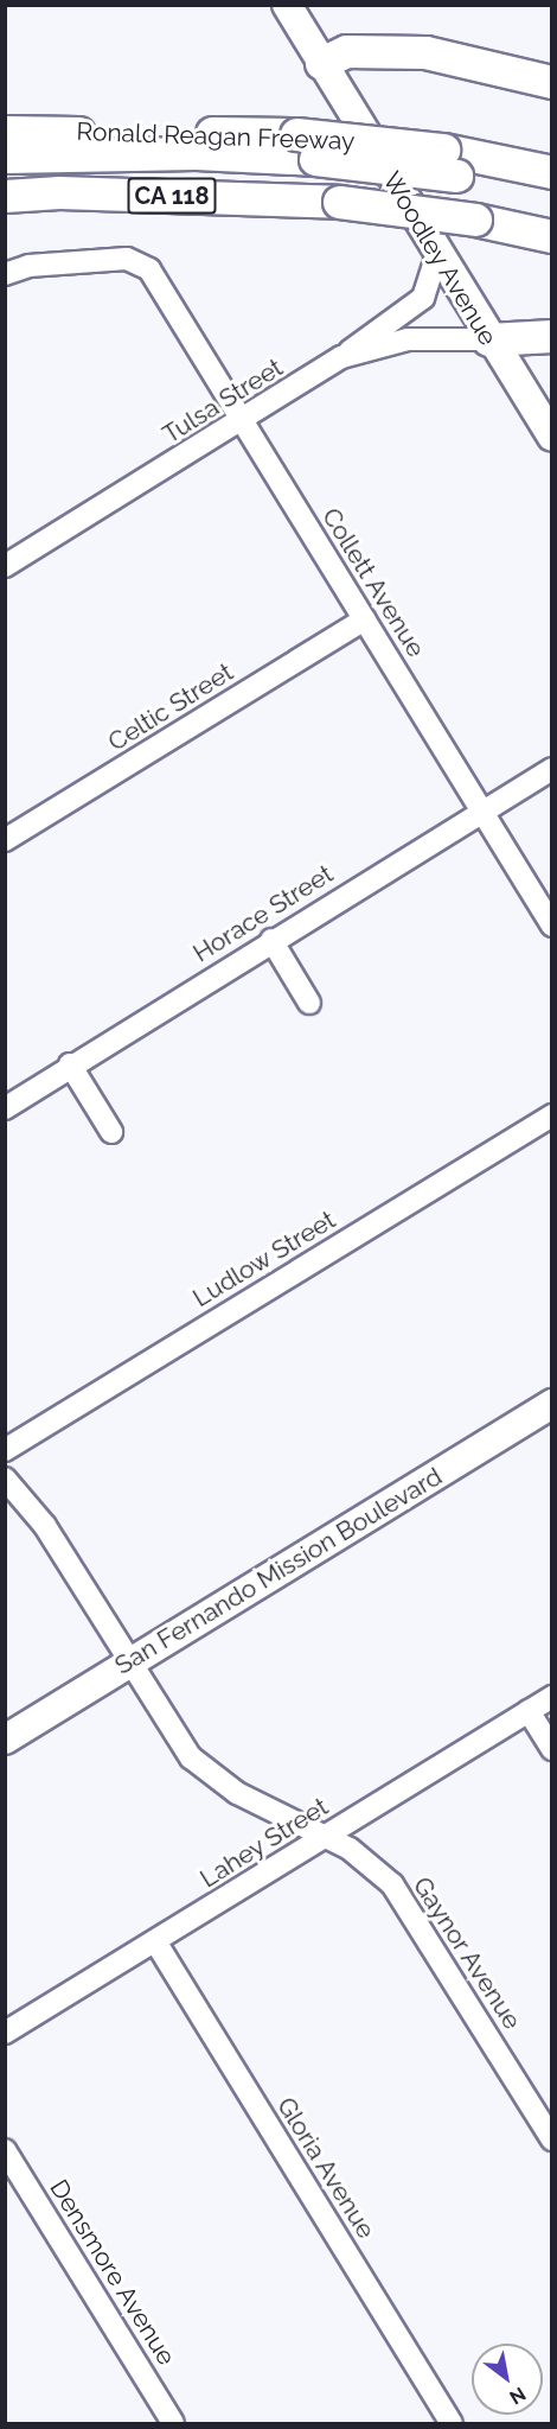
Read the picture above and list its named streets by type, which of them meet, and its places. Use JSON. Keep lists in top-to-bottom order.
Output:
{
  "streets": {
    "highway": ["Ronald Reagan Freeway", "CA 118"],
    "main road": ["Woodley Avenue", "San Fernando Mission Boulevard"],
    "street": [
      "Tulsa Street",
      "Collett Avenue",
      "Celtic Street",
      "Horace Street",
      "Ludlow Street",
      "Lahey Street",
      "Gaynor Avenue",
      "Gloria Avenue",
      "Densmore Avenue"
    ]
  },
  "crossings": [
    ["Ronald Reagan Freeway", "CA 118"],
    ["Woodley Avenue", "Tulsa Street"],
    ["Tulsa Street", "Collett Avenue"],
    ["Collett Avenue", "Celtic Street"],
    ["Collett Avenue", "Horace Street"],
    ["San Fernando Mission Boulevard", "Gaynor Avenue"],
    ["Lahey Street", "Gaynor Avenue"],
    ["Lahey Street", "Gloria Avenue"]
  ],
  "north": "bottom right"
}
